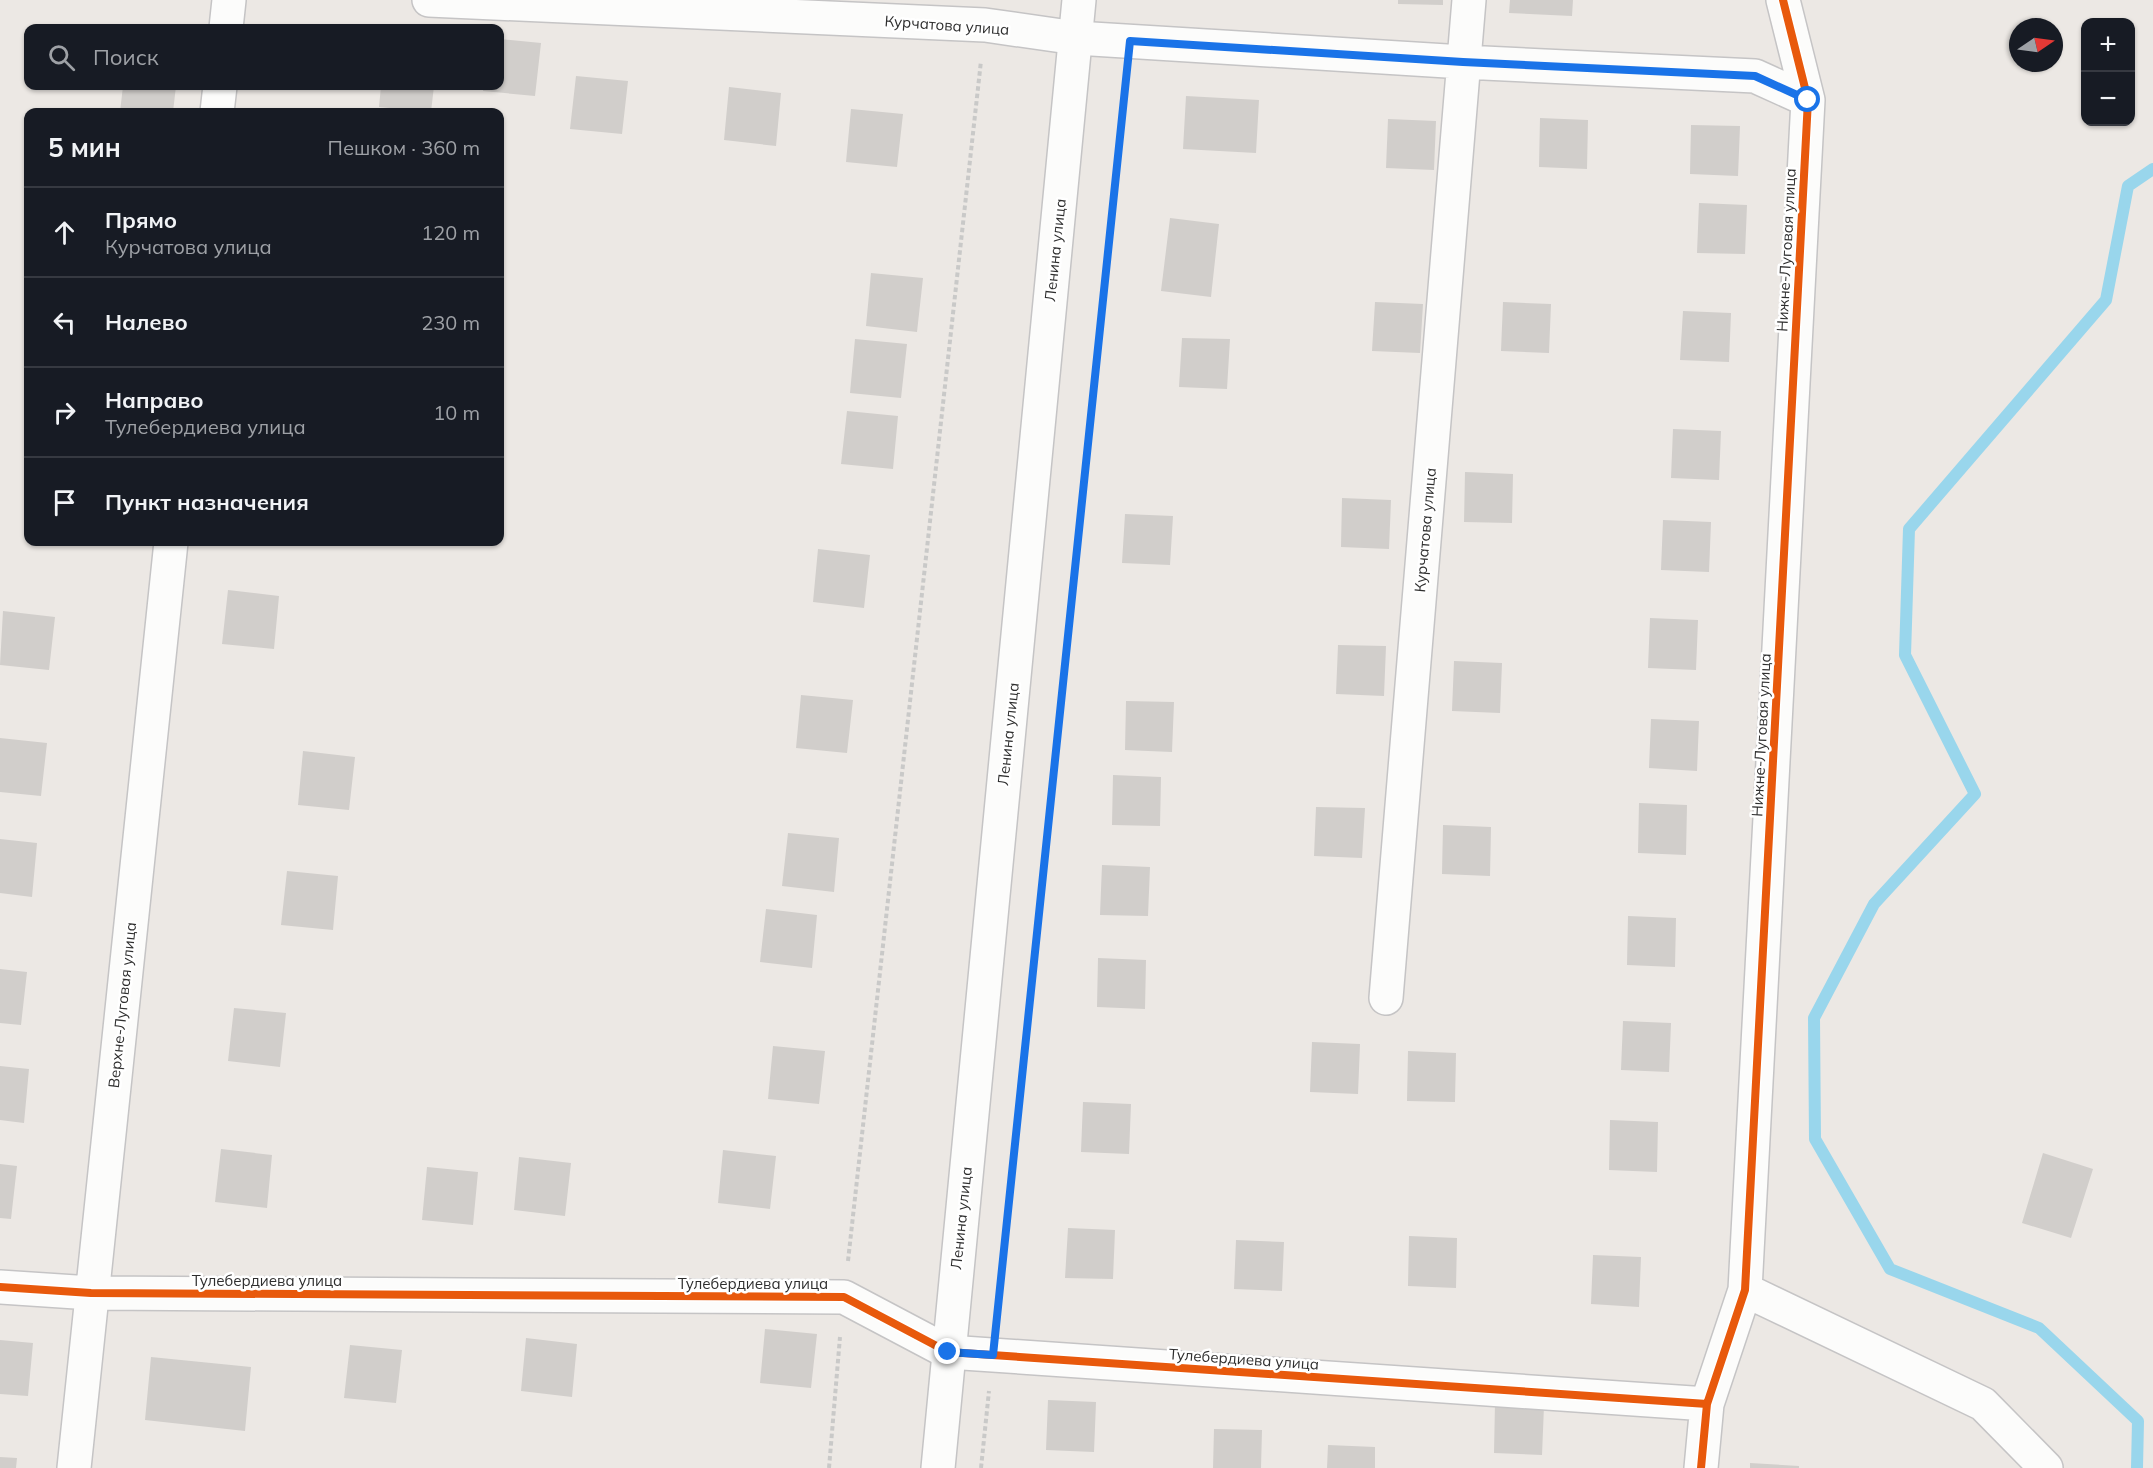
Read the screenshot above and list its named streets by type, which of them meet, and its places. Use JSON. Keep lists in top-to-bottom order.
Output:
{
  "streets": {
    "street": [
      "Курчатова улица",
      "Ленина улица",
      "Нижне-Луговая улица",
      "Верхне-Луговая улица",
      "Тулебердиева улица"
    ]
  },
  "crossings": [
    ["Курчатова улица", "Ленина улица"],
    ["Курчатова улица", "Нижне-Луговая улица"],
    ["Ленина улица", "Тулебердиева улица"],
    ["Нижне-Луговая улица", "Тулебердиева улица"],
    ["Верхне-Луговая улица", "Тулебердиева улица"]
  ],
  "north": "right",
  "page": {
    "map_buttons": ["+", "−"],
    "search": "Поиск",
    "heading": ["5 мин", "Пешком · 360 m"],
    "list": [
      ["Прямо", "Курчатова улица", "120 m"],
      ["Налево", "230 m"],
      ["Направо", "Тулебердиева улица", "10 m"],
      "Пункт назначения"
    ]
  }
}
